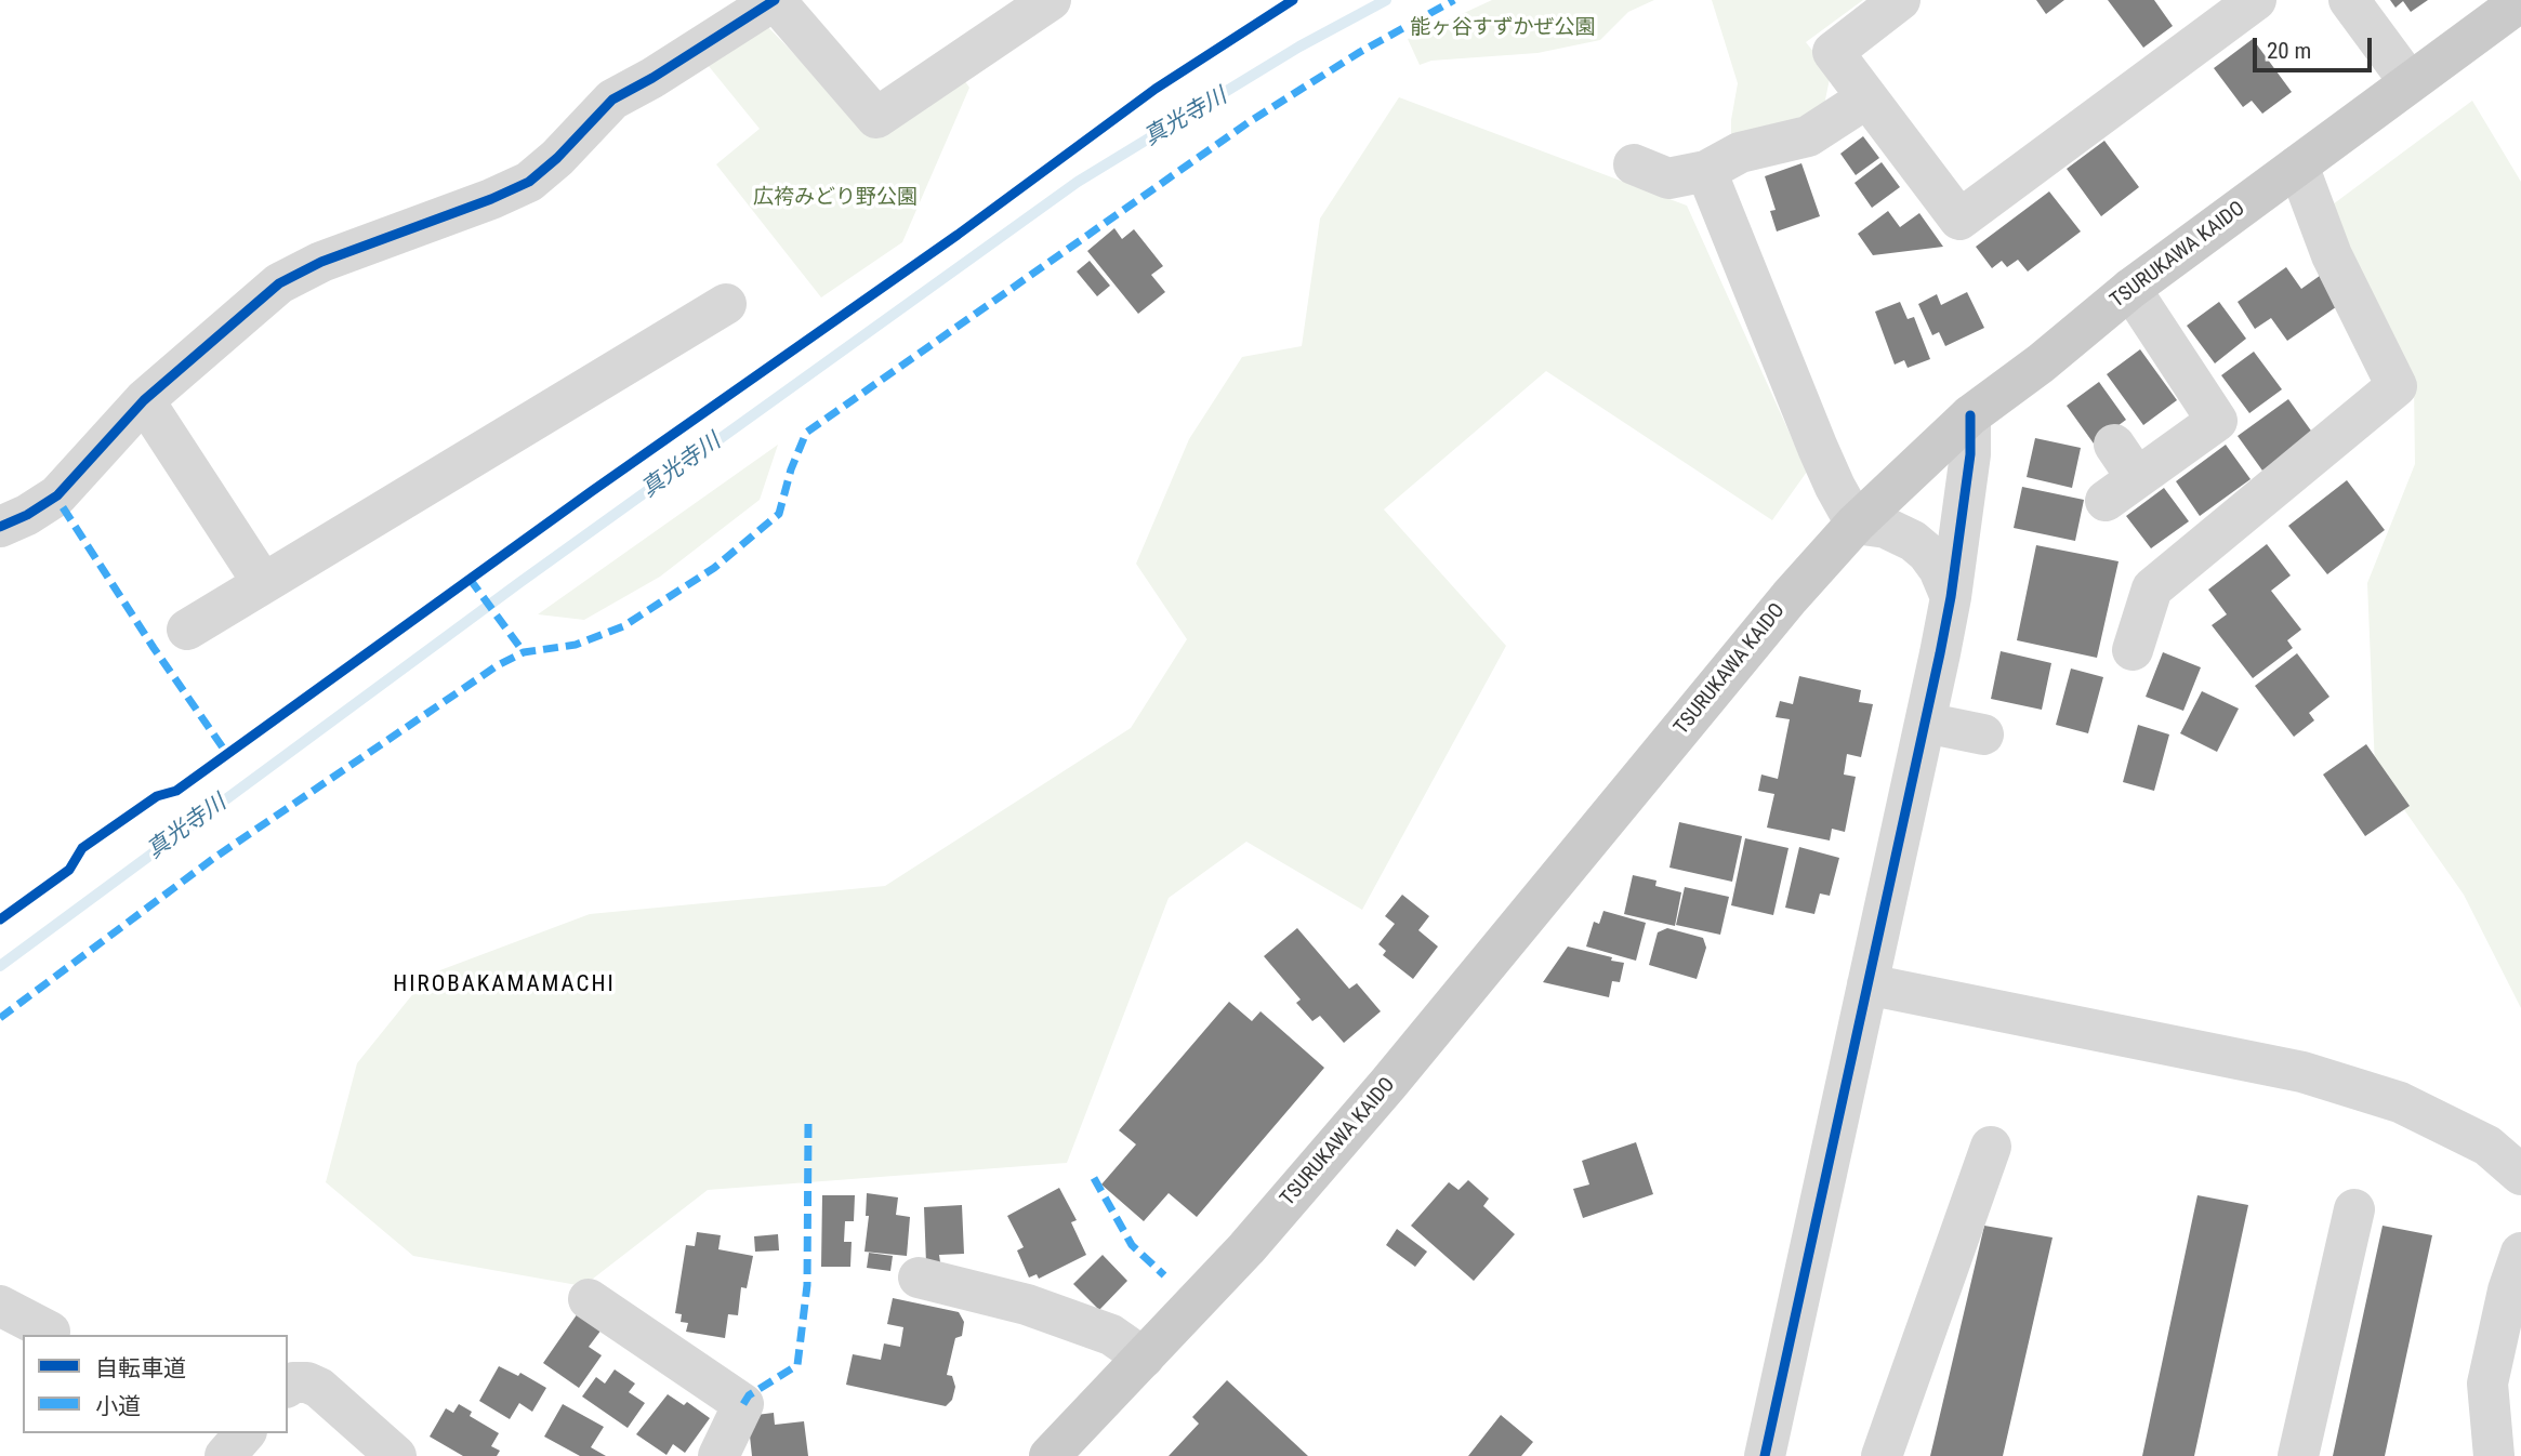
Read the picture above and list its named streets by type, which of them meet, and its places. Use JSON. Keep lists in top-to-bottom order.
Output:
{
  "streets": {
    "main road": ["TSURUKAWA KAIDO"]
  },
  "districts": ["HIROBAKAMAMACHI"],
  "water": ["真光寺川"],
  "parks": ["能ヶ谷すずかぜ公園", "広袴みどり野公園"],
  "legend": ["自転車道", "小道"],
  "scale_bar": "20 m"
}
